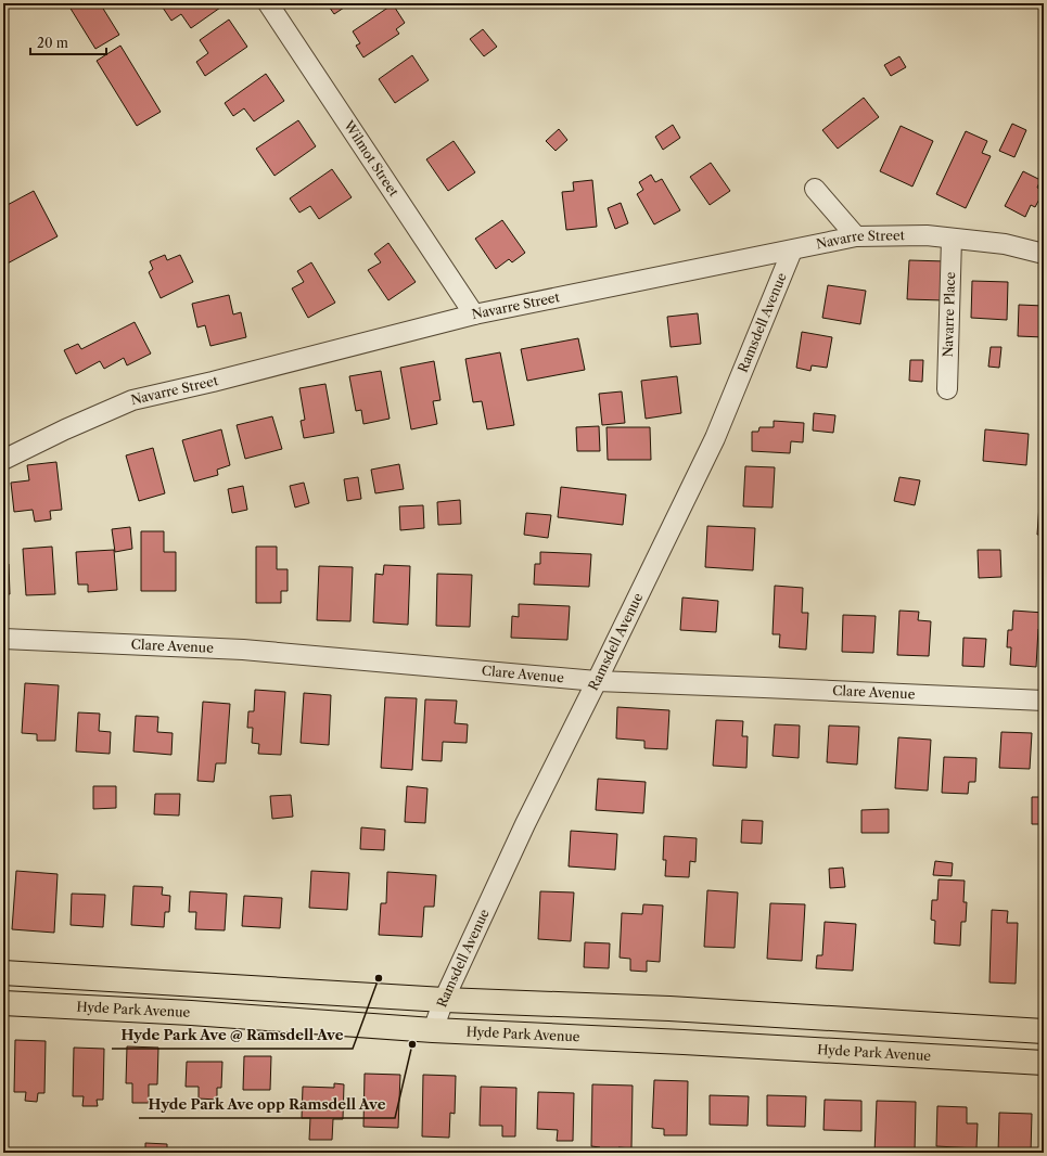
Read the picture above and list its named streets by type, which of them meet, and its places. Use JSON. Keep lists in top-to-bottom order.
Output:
{
  "streets": {
    "main road": ["Hyde Park Avenue"],
    "street": [
      "Wilmot Street",
      "Navarre Street",
      "Navarre Place",
      "Ramsdell Avenue",
      "Clare Avenue"
    ]
  },
  "crossings": [
    ["Wilmot Street", "Navarre Street"],
    ["Navarre Street", "Navarre Place"],
    ["Navarre Street", "Ramsdell Avenue"],
    ["Ramsdell Avenue", "Clare Avenue"],
    ["Ramsdell Avenue", "Hyde Park Avenue"]
  ],
  "places": ["Hyde Park Ave @ Ramsdell Ave", "Hyde Park Ave opp Ramsdell Ave"],
  "scale_bar": "20 m"
}
